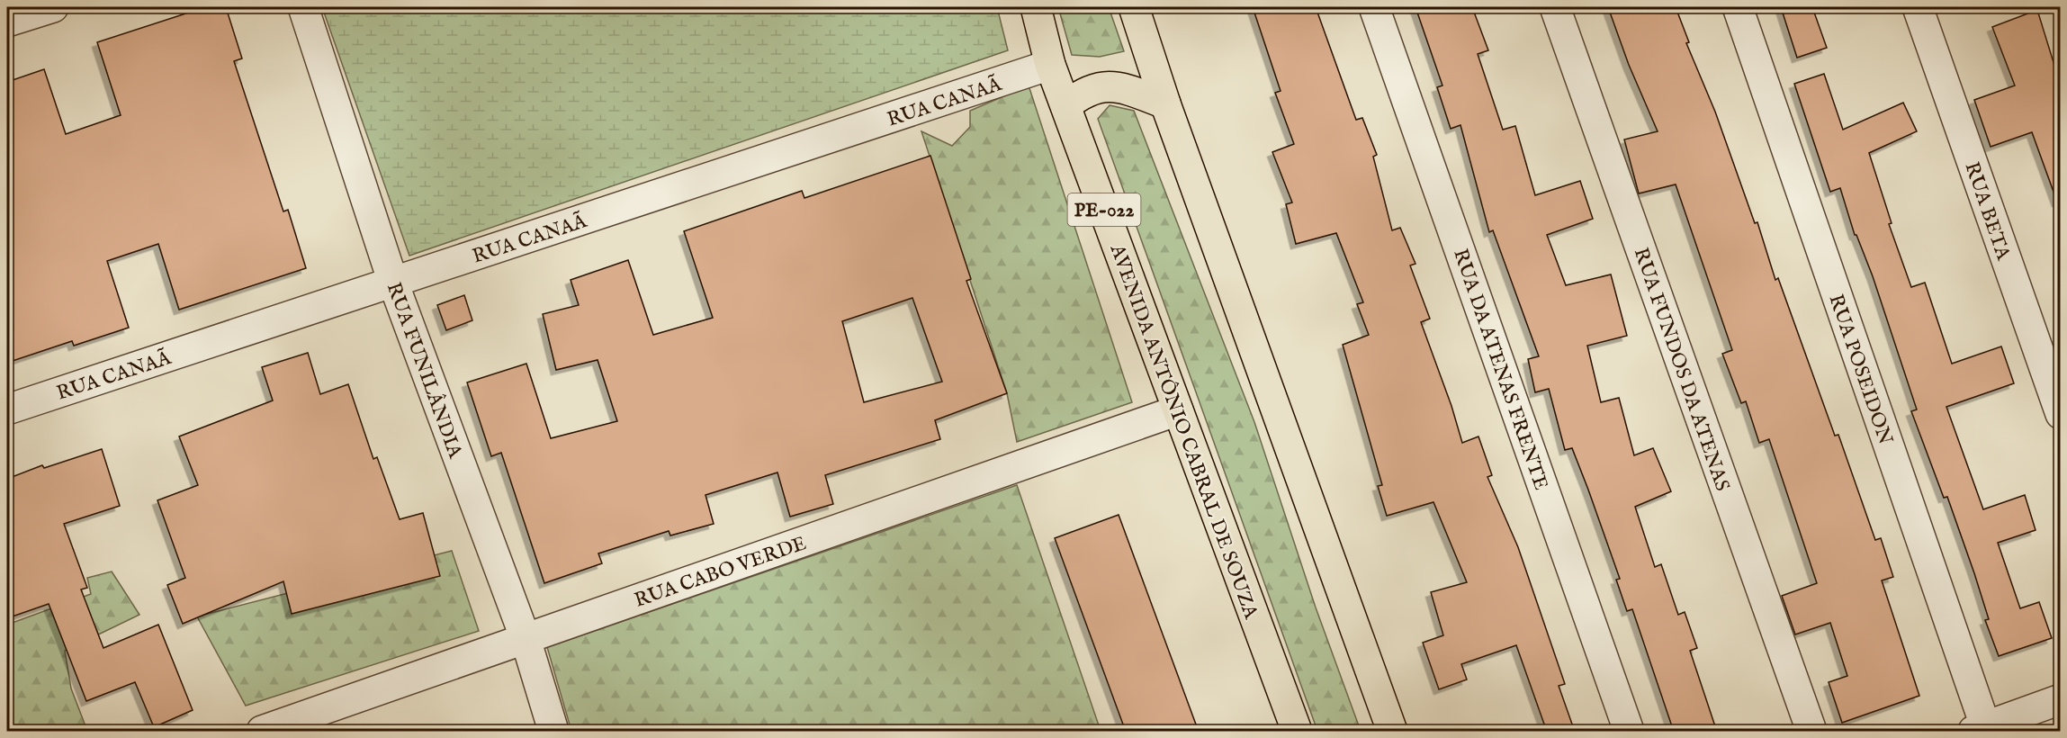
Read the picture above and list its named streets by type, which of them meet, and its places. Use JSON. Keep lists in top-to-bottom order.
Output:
{
  "streets": {
    "main road": ["PE-022", "AVENIDA ANTÔNIO CABRAL DE SOUZA"],
    "street": [
      "RUA CANAÃ",
      "RUA BETA",
      "RUA DA ATENAS FRENTE",
      "RUA FUNDOS DA ATENAS",
      "RUA POSEIDON",
      "RUA FUNILÂNDIA",
      "RUA CABO VERDE"
    ]
  },
  "crossings": [
    ["RUA CANAÃ", "RUA FUNILÂNDIA"],
    ["RUA CANAÃ", "AVENIDA ANTÔNIO CABRAL DE SOUZA"],
    ["RUA FUNILÂNDIA", "RUA CABO VERDE"],
    ["AVENIDA ANTÔNIO CABRAL DE SOUZA", "RUA CABO VERDE"]
  ]
}
